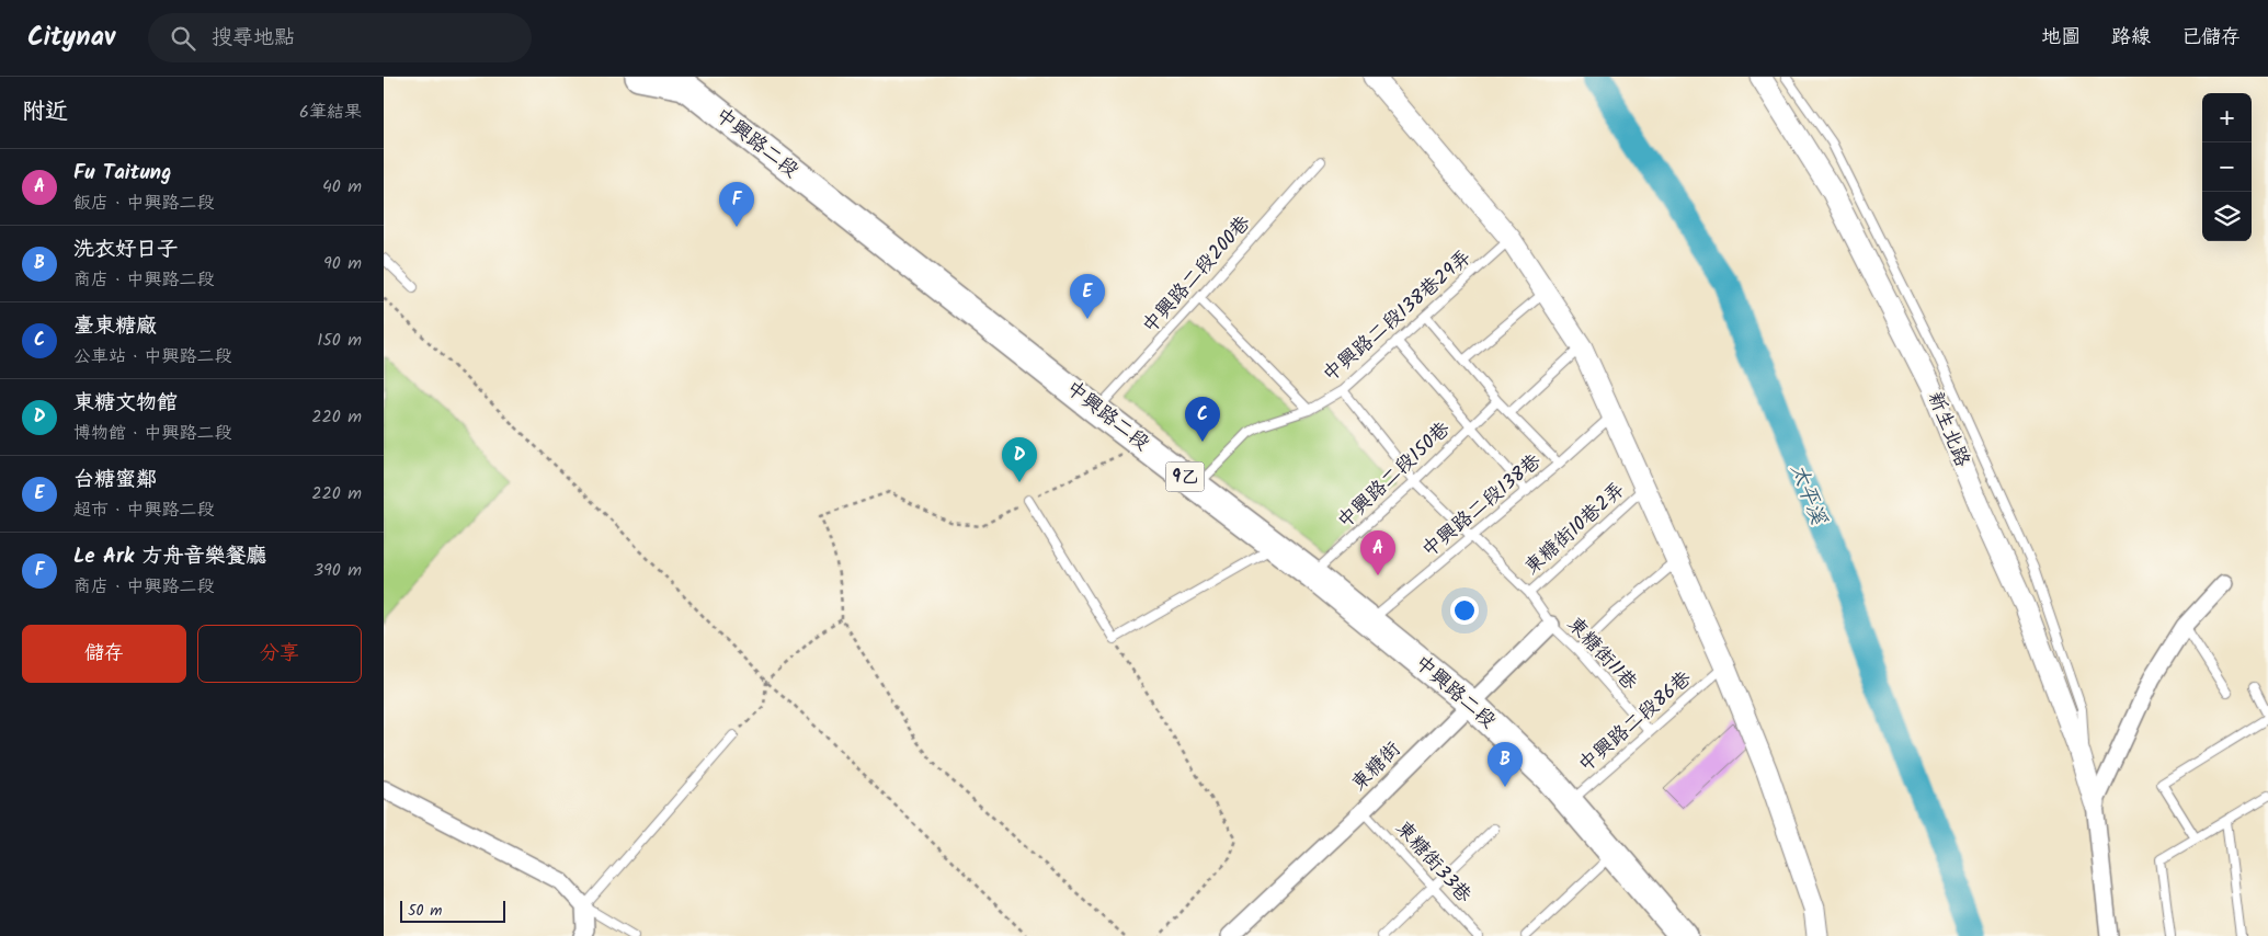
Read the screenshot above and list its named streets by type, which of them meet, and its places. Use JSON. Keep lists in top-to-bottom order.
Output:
{
  "streets": {
    "main road": ["中興路二段", "9乙"],
    "street": ["新生北路", "東糖街"],
    "lane": [
      "中興路二段200巷",
      "中興路二段138巷29弄",
      "中興路二段150巷",
      "中興路二段138巷",
      "東糖街10巷2弄",
      "東糖街11巷",
      "中興路二段86巷",
      "東糖街33巷"
    ]
  },
  "crossings": [
    ["中興路二段", "中興路二段200巷"],
    ["中興路二段", "中興路二段138巷29弄"],
    ["中興路二段", "中興路二段150巷"],
    ["中興路二段", "中興路二段138巷"],
    ["中興路二段", "中興路二段86巷"],
    ["中興路二段", "東糖街"],
    ["中興路二段138巷29弄", "東糖街11巷"],
    ["中興路二段150巷", "東糖街11巷"],
    ["中興路二段138巷", "東糖街11巷"],
    ["東糖街10巷2弄", "東糖街11巷"],
    ["東糖街11巷", "中興路二段86巷"],
    ["東糖街11巷", "東糖街"],
    ["東糖街", "東糖街33巷"]
  ],
  "water": ["太平溪"],
  "scale_bar": "50 m",
  "page": {
    "header": "Citynav",
    "search": "搜尋地點",
    "nav": ["地圖", "路線", "已儲存"],
    "heading": ["附近", "6筆結果"],
    "map_buttons": ["+", "−"],
    "list": [
      {
        "mark": "A",
        "name": "Fu Taitung",
        "note": "飯店 · 中興路二段",
        "value": "40 m"
      },
      {
        "mark": "B",
        "name": "洗衣好日子",
        "note": "商店 · 中興路二段",
        "value": "90 m"
      },
      {
        "mark": "C",
        "name": "臺東糖廠",
        "note": "公車站 · 中興路二段",
        "value": "150 m"
      },
      {
        "mark": "D",
        "name": "東糖文物館",
        "note": "博物館 · 中興路二段",
        "value": "220 m"
      },
      {
        "mark": "E",
        "name": "台糖蜜鄰",
        "note": "超市 · 中興路二段",
        "value": "220 m"
      },
      {
        "mark": "F",
        "name": "Le Ark 方舟音樂餐廳",
        "note": "商店 · 中興路二段",
        "value": "390 m"
      }
    ],
    "pins": [
      "F",
      "E",
      "C",
      "D",
      "A",
      "B"
    ],
    "buttons": ["儲存", "分享"],
    "scale": "50 m"
  }
}
